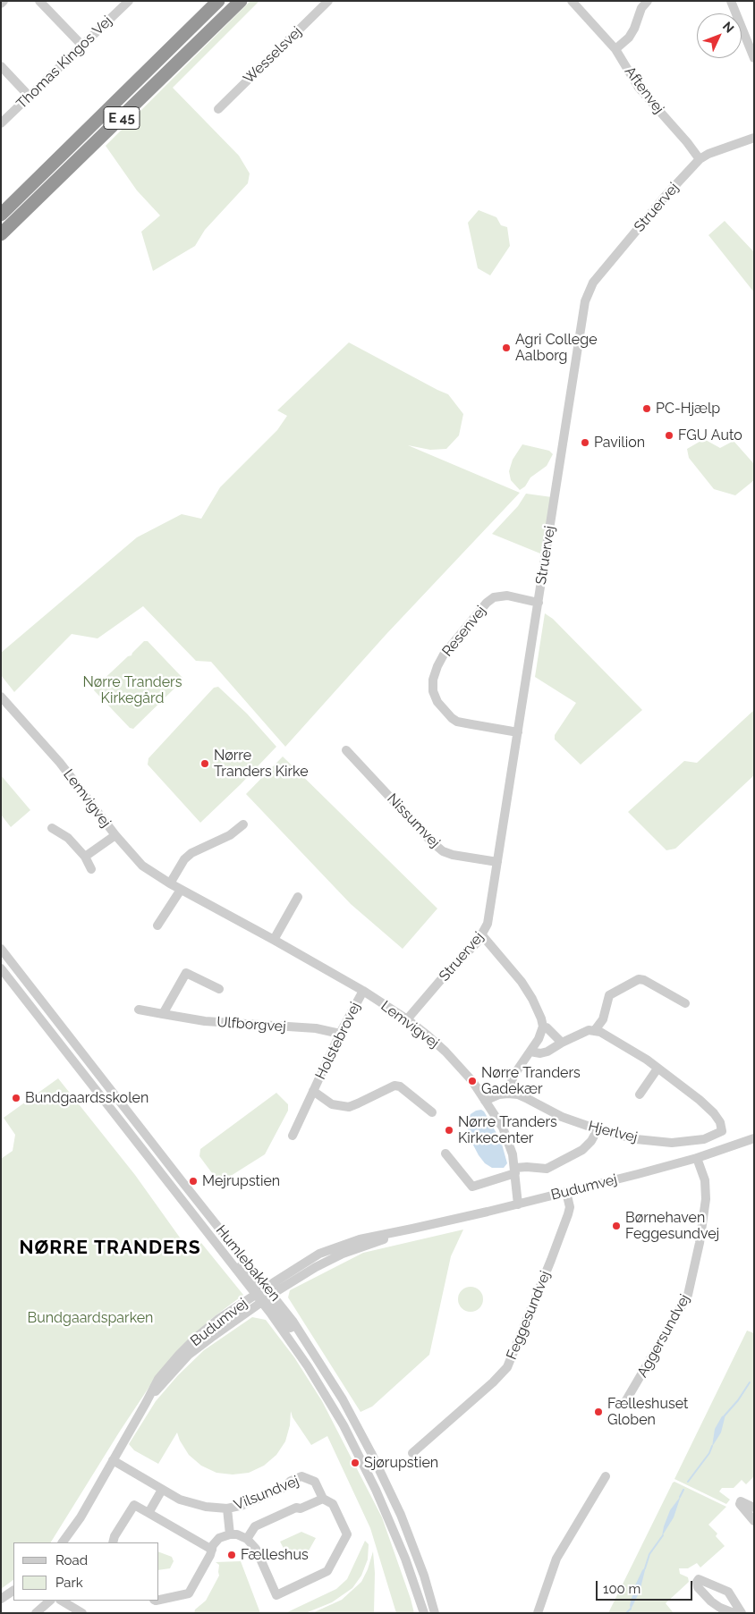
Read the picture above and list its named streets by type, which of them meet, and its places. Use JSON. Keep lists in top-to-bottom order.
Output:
{
  "streets": {
    "highway": ["E 45"],
    "street": [
      "Wesselsvej",
      "Thomas Kingos Vej",
      "Aftenvej",
      "Struervej",
      "Resenvej",
      "Lemvigvej",
      "Nissumvej",
      "Ulfborgvej",
      "Holstebrovej",
      "Hjerlvej",
      "Budumvej",
      "Humlebakken",
      "Feggesundvej",
      "Aggersundvej",
      "Vilsundvej"
    ]
  },
  "crossings": [
    ["Aftenvej", "Struervej"],
    ["Struervej", "Resenvej"],
    ["Struervej", "Lemvigvej"],
    ["Struervej", "Nissumvej"],
    ["Lemvigvej", "Holstebrovej"],
    ["Lemvigvej", "Budumvej"],
    ["Ulfborgvej", "Holstebrovej"],
    ["Budumvej", "Humlebakken"],
    ["Budumvej", "Feggesundvej"],
    ["Budumvej", "Aggersundvej"],
    ["Budumvej", "Vilsundvej"]
  ],
  "districts": ["NØRRE TRANDERS"],
  "parks": ["Nørre Tranders Kirkegård", "Bundgaardsparken"],
  "places": [
    "Agri College Aalborg",
    "PC-Hjælp",
    "FGU Auto",
    "Pavilion",
    "Nørre Tranders Kirke",
    "Nørre Tranders Gadekær",
    "Bundgaardsskolen",
    "Nørre Tranders Kirkecenter",
    "Mejrupstien",
    "Børnehaven Feggesundvej",
    "Fælleshuset Globen",
    "Sjørupstien",
    "Fælleshus"
  ],
  "legend": ["Road", "Park"],
  "scale_bar": "100 m",
  "north": "top right"
}
